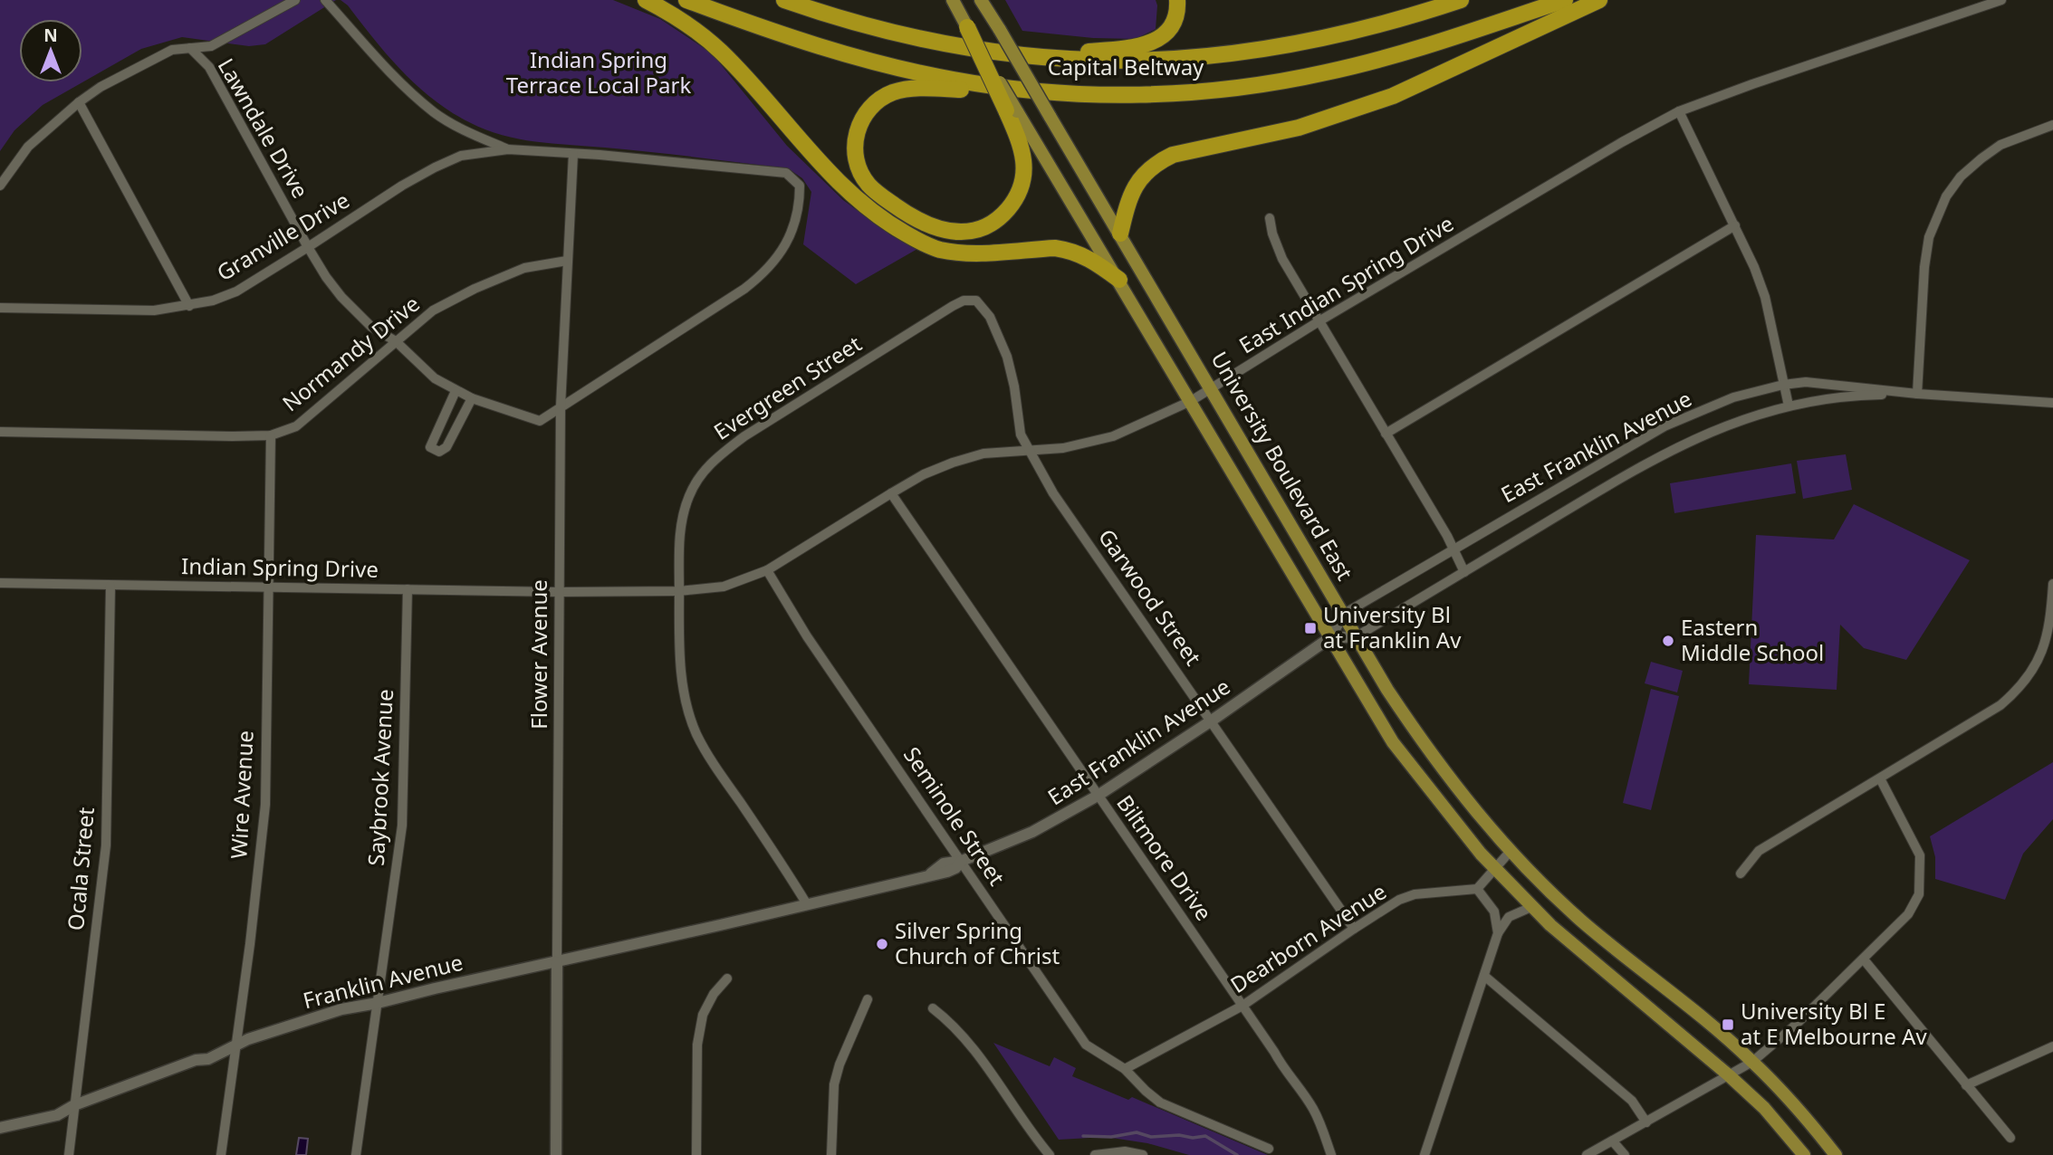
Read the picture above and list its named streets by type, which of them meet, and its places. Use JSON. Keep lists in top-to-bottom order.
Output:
{
  "streets": {
    "highway": ["Capital Beltway"],
    "main road": ["University Boulevard East"],
    "street": [
      "Lawndale Drive",
      "Granville Drive",
      "East Indian Spring Drive",
      "Normandy Drive",
      "Evergreen Street",
      "East Franklin Avenue",
      "Indian Spring Drive",
      "Garwood Street",
      "Flower Avenue",
      "Saybrook Avenue",
      "Wire Avenue",
      "Seminole Street",
      "Biltmore Drive",
      "Ocala Street",
      "Dearborn Avenue",
      "Franklin Avenue"
    ]
  },
  "crossings": [
    ["Lawndale Drive", "Granville Drive"],
    ["Lawndale Drive", "Normandy Drive"],
    ["Lawndale Drive", "Flower Avenue"],
    ["Granville Drive", "Flower Avenue"],
    ["East Indian Spring Drive", "Evergreen Street"],
    ["East Indian Spring Drive", "University Boulevard East"],
    ["East Indian Spring Drive", "Indian Spring Drive"],
    ["East Indian Spring Drive", "Garwood Street"],
    ["East Indian Spring Drive", "Flower Avenue"],
    ["East Indian Spring Drive", "Seminole Street"],
    ["East Indian Spring Drive", "Biltmore Drive"],
    ["Normandy Drive", "Flower Avenue"],
    ["Normandy Drive", "Wire Avenue"],
    ["Evergreen Street", "East Franklin Avenue"],
    ["Evergreen Street", "Garwood Street"],
    ["East Franklin Avenue", "University Boulevard East"],
    ["East Franklin Avenue", "Garwood Street"],
    ["East Franklin Avenue", "Flower Avenue"],
    ["East Franklin Avenue", "Seminole Street"],
    ["East Franklin Avenue", "Biltmore Drive"],
    ["East Franklin Avenue", "Franklin Avenue"],
    ["Indian Spring Drive", "Flower Avenue"],
    ["Indian Spring Drive", "Saybrook Avenue"],
    ["Indian Spring Drive", "Wire Avenue"],
    ["Indian Spring Drive", "Ocala Street"],
    ["Garwood Street", "Dearborn Avenue"],
    ["Flower Avenue", "Franklin Avenue"],
    ["Saybrook Avenue", "Franklin Avenue"],
    ["Wire Avenue", "Franklin Avenue"],
    ["Seminole Street", "Dearborn Avenue"],
    ["Biltmore Drive", "Dearborn Avenue"],
    ["Ocala Street", "Franklin Avenue"]
  ],
  "parks": ["Indian Spring Terrace Local Park"],
  "places": {
    "transit": ["University Bl at Franklin Av", "University Bl E at E Melbourne Av"],
    "other": ["Eastern Middle School", "Silver Spring Church of Christ"]
  },
  "north": "top"
}
